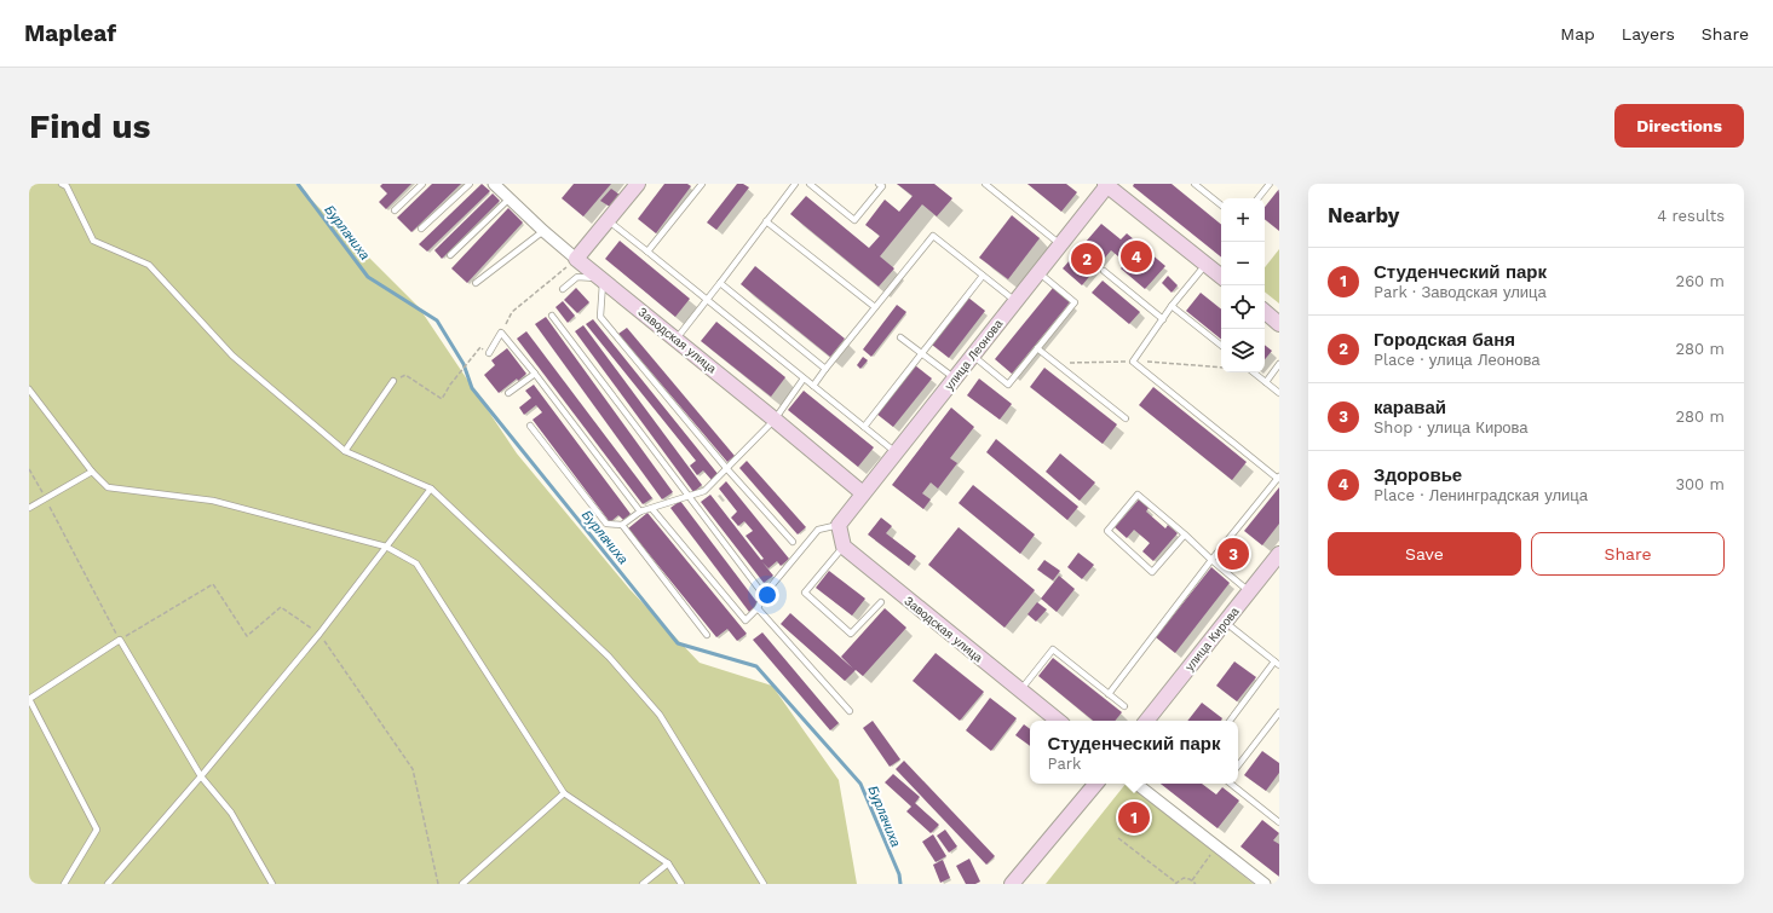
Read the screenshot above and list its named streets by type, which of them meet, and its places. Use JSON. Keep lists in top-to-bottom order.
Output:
{
  "streets": {
    "street": ["Заводская улица", "улица Леонова", "улица Кирова"]
  },
  "crossings": [
    ["Заводская улица", "улица Леонова"]
  ],
  "water": ["Бурлачиха"],
  "page": {
    "header": "Mapleaf",
    "nav": ["Map", "Layers", "Share"],
    "buttons": [
      "Directions",
      ["Save", "Share"]
    ],
    "title": "Find us",
    "heading": ["Nearby", "4 results"],
    "map_buttons": ["+", "−"],
    "pins": [
      "4",
      "2",
      "3",
      "1"
    ],
    "list": [
      {
        "mark": "1",
        "name": "Студенческий парк",
        "note": "Park · Заводская улица",
        "value": "260 m"
      },
      {
        "mark": "2",
        "name": "Городская баня",
        "note": "Place · улица Леонова",
        "value": "280 m"
      },
      {
        "mark": "3",
        "name": "каравай",
        "note": "Shop · улица Кирова",
        "value": "280 m"
      },
      {
        "mark": "4",
        "name": "Здоровье",
        "note": "Place · Ленинградская улица",
        "value": "300 m"
      }
    ],
    "popup": ["Студенческий парк", "Park"]
  }
}
